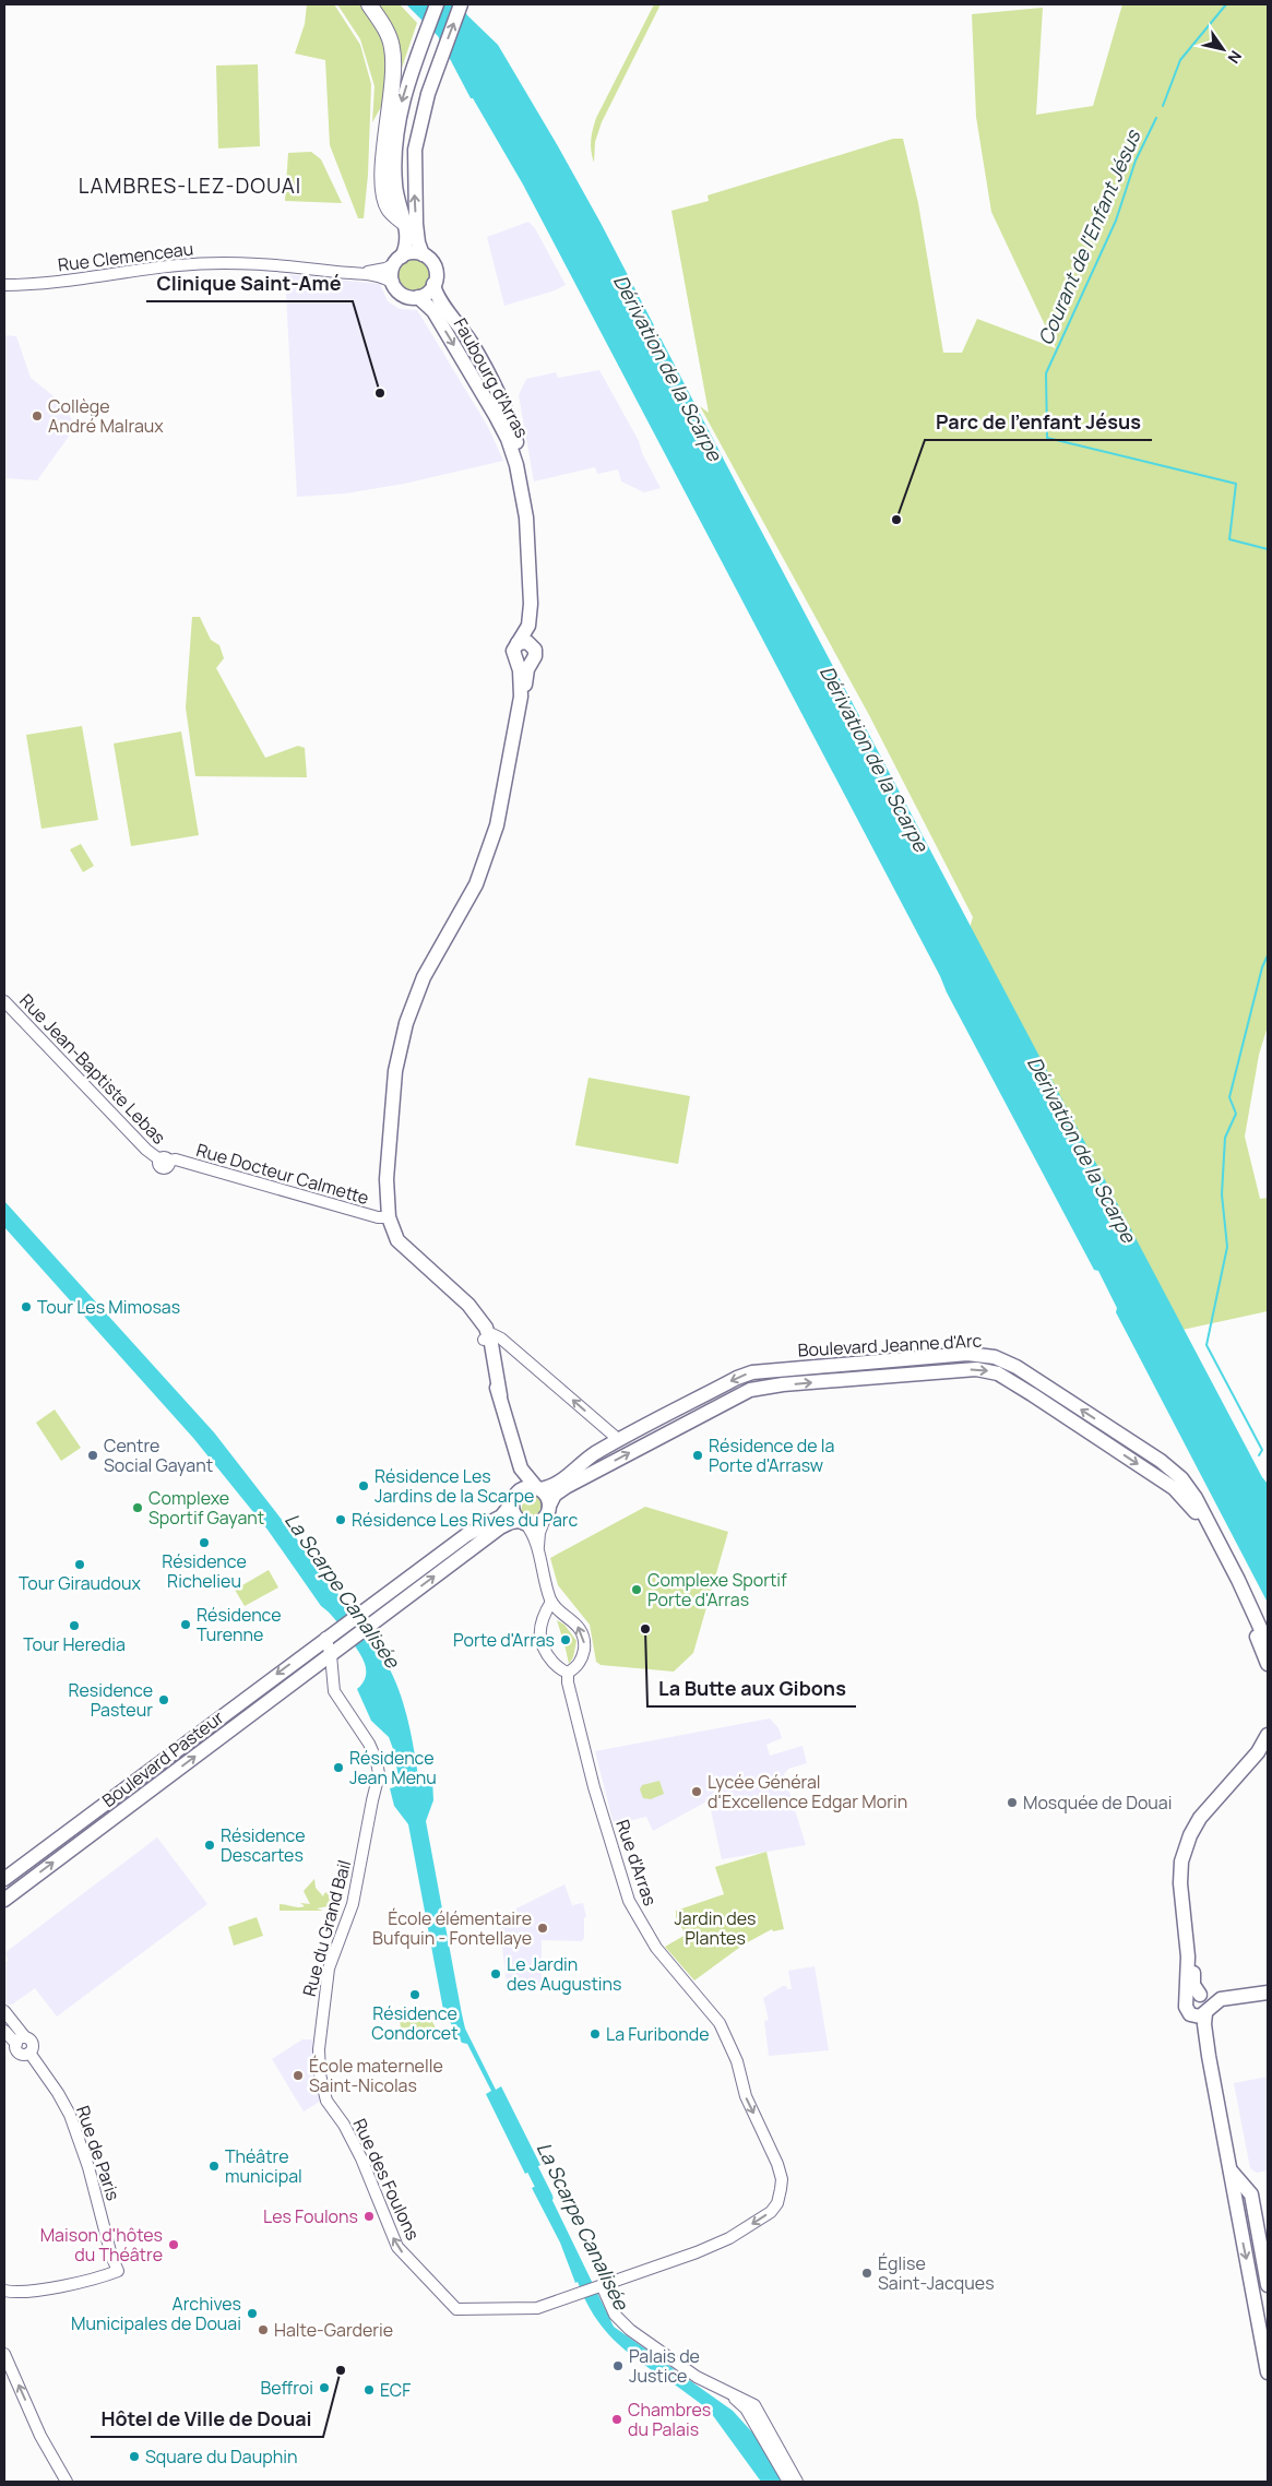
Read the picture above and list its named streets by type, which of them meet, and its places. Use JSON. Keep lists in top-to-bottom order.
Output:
{
  "streets": {
    "main road": ["Faubourg d'Arras", "Boulevard Jeanne d'Arc", "Boulevard Pasteur"],
    "street": [
      "Rue Clemenceau",
      "Rue Jean-Baptiste Lebas",
      "Rue Docteur Calmette",
      "Rue d'Arras",
      "Rue du Grand Bail",
      "Rue de Paris",
      "Rue des Foulons"
    ]
  },
  "crossings": [
    ["Rue Clemenceau", "Faubourg d'Arras"],
    ["Rue Jean-Baptiste Lebas", "Rue Docteur Calmette"],
    ["Boulevard Jeanne d'Arc", "Boulevard Pasteur"],
    ["Boulevard Pasteur", "Rue du Grand Bail"],
    ["Rue d'Arras", "Rue des Foulons"],
    ["Rue du Grand Bail", "Rue des Foulons"]
  ],
  "one_way": ["Rue des Foulons"],
  "districts": ["LAMBRES-LEZ-DOUAI"],
  "water": ["Courant de l'Enfant Jésus", "Dérivation de la Scarpe", "La Scarpe Canalisée"],
  "parks": ["Jardin des Plantes"],
  "places": [
    "Clinique Saint-Amé",
    "Collège André Malraux",
    "Parc de l'enfant Jésus",
    "Tour Les Mimosas",
    "Centre Social Gayant",
    "Résidence de la Porte d'Arrasw",
    "Résidence Les Jardins de la Scarpe",
    "Complexe Sportif Gayant",
    "Résidence Les Rives du Parc",
    "Résidence Richelieu",
    "Tour Giraudoux",
    "Complexe Sportif Porte d'Arras",
    "Résidence Turenne",
    "Tour Heredia",
    "La Butte aux Gibons",
    "Porte d'Arras",
    "Residence Pasteur",
    "Résidence Jean Menu",
    "Lycée Général d'Excellence Edgar Morin",
    "Mosquée de Douai",
    "Résidence Descartes",
    "École élémentaire Bufquin - Fontellaye",
    "Le Jardin des Augustins",
    "Résidence Condorcet",
    "La Furibonde",
    "École maternelle Saint-Nicolas",
    "Théâtre municipal",
    "Les Foulons",
    "Maison d'hôtes du Théâtre",
    "Église Saint-Jacques",
    "Archives Municipales de Douai",
    "Halte-Garderie",
    "Palais de Justice",
    "Hôtel de Ville de Douai",
    "Beffroi",
    "ECF",
    "Chambres du Palais",
    "Square du Dauphin"
  ],
  "north": "bottom right"
}
